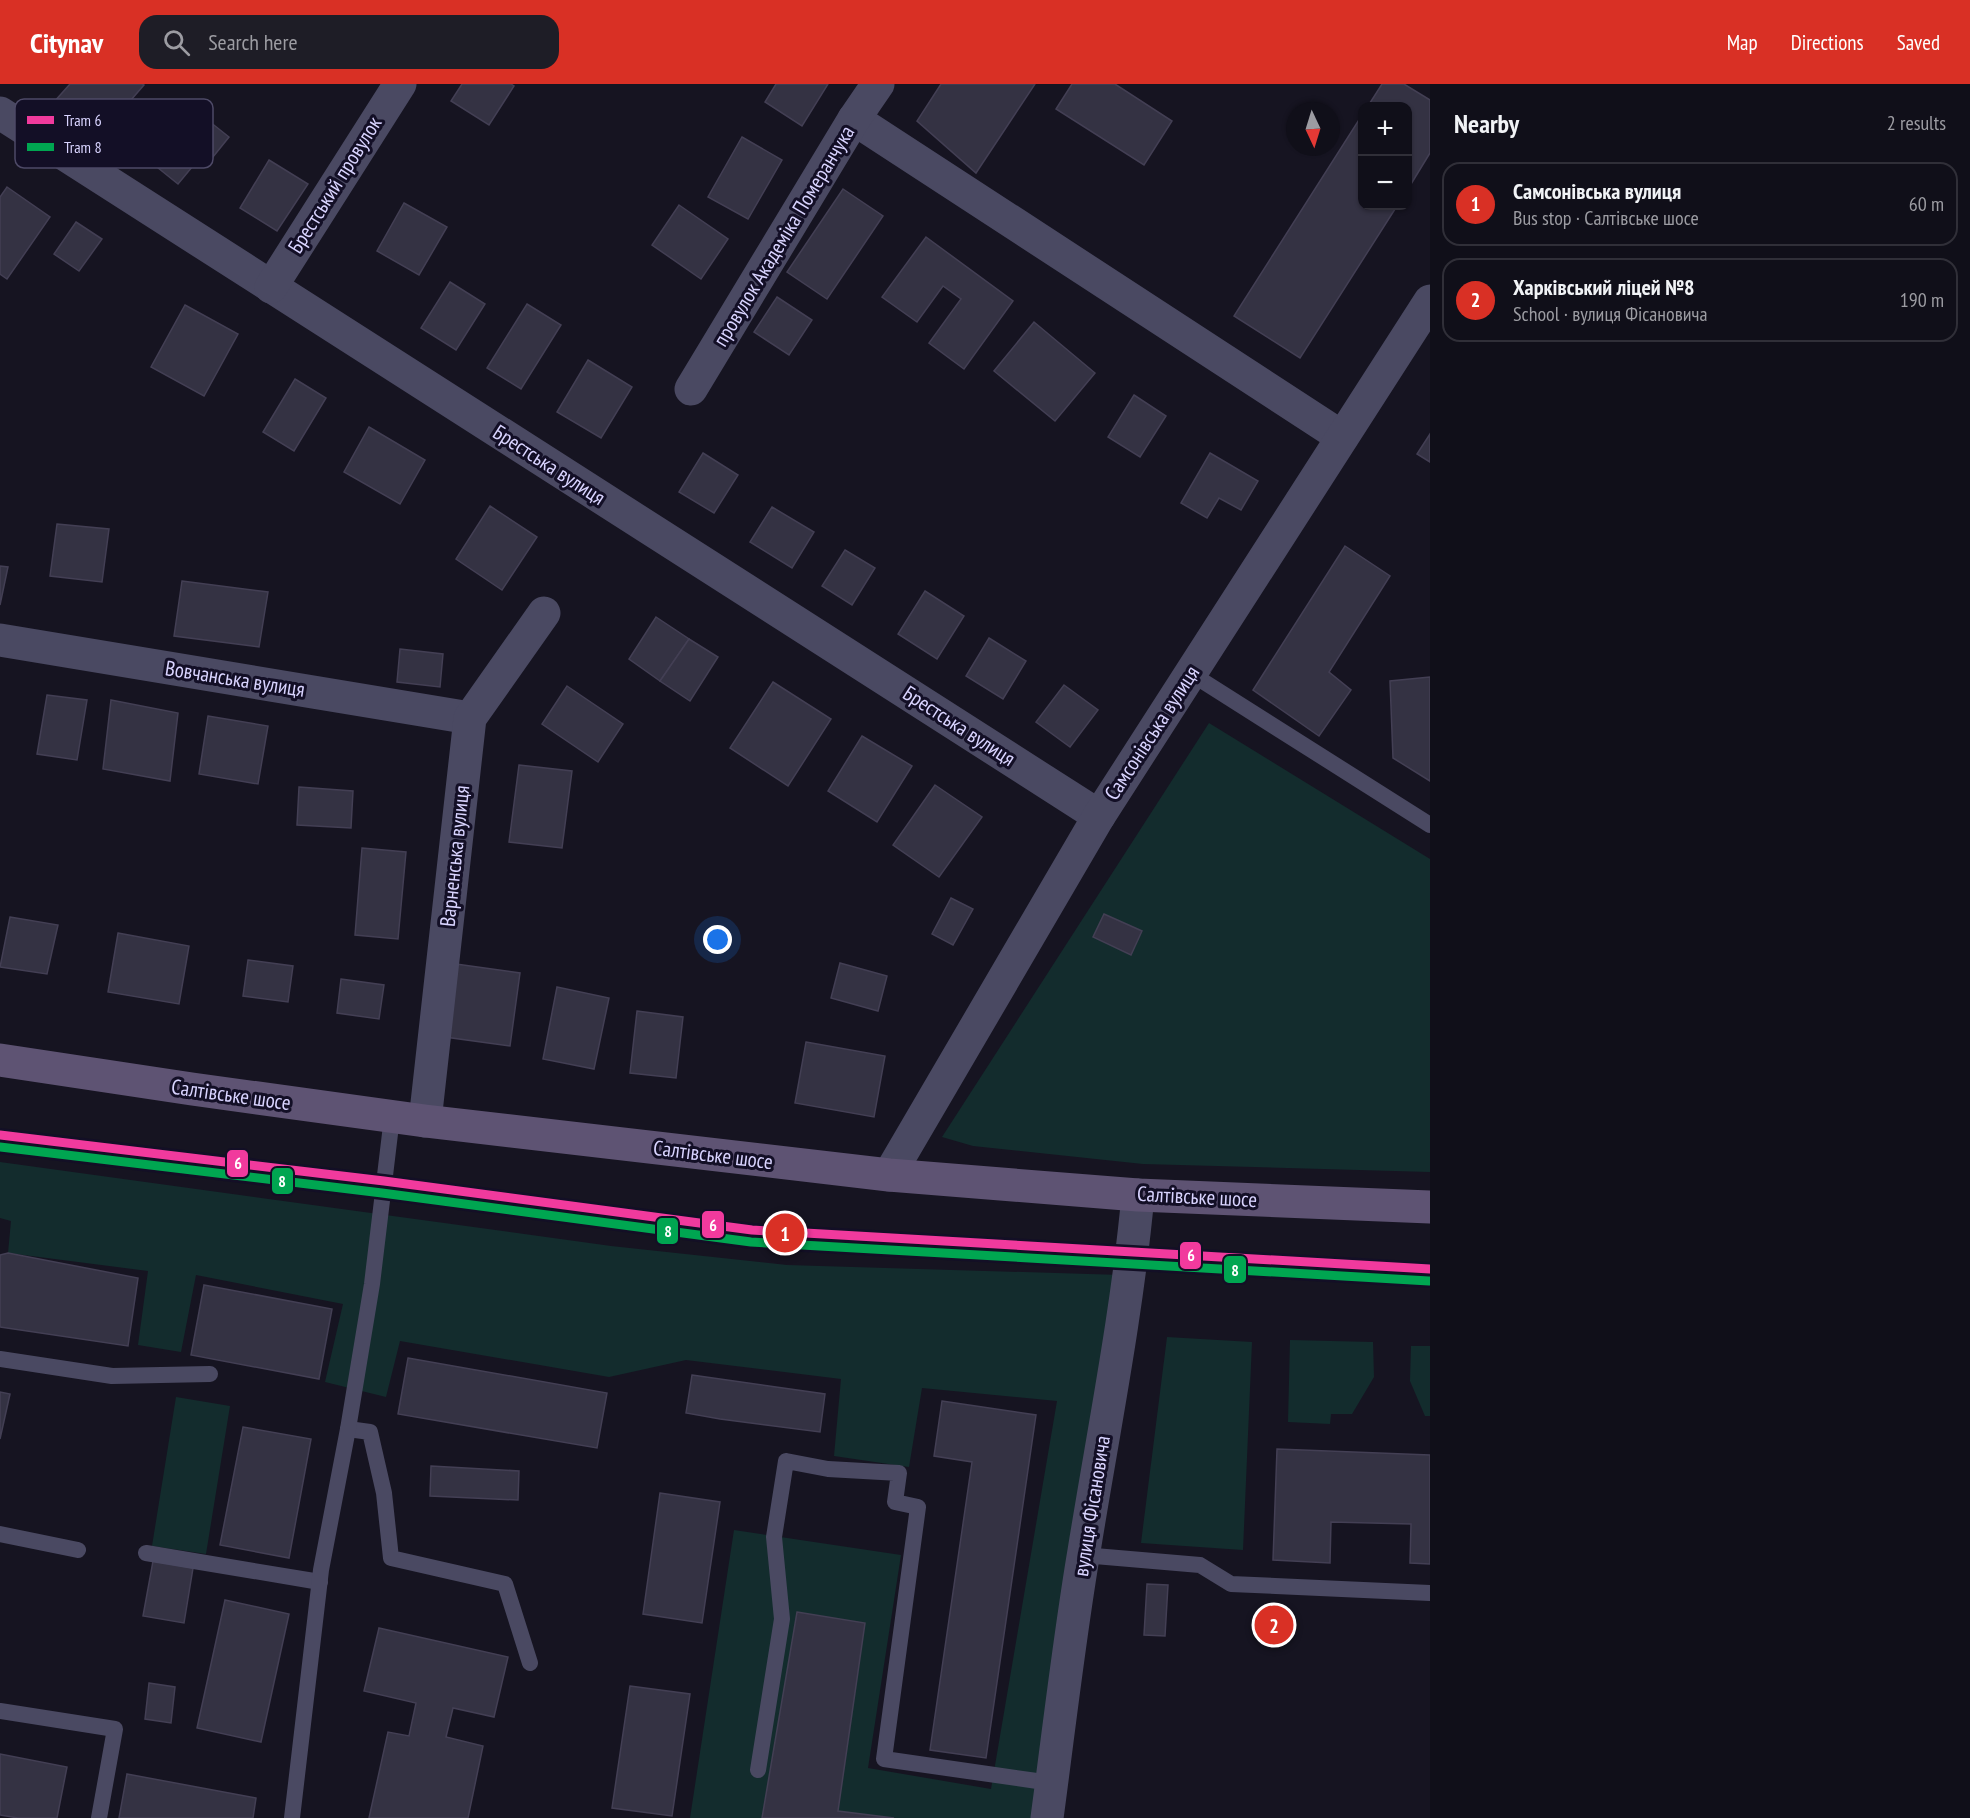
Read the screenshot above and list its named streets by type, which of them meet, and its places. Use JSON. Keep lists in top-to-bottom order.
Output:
{
  "streets": {
    "main road": ["Салтівське шосе"],
    "street": [
      "Брестський провулок",
      "провулок Академіка Померанчука",
      "Брестська вулиця",
      "Вовчанська вулиця",
      "Самсонівська вулиця",
      "Варненська вулиця",
      "вулиця Фісановича"
    ]
  },
  "crossings": [
    ["Брестський провулок", "Брестська вулиця"],
    ["Брестська вулиця", "Самсонівська вулиця"],
    ["Вовчанська вулиця", "Варненська вулиця"],
    ["Самсонівська вулиця", "Салтівське шосе"],
    ["Варненська вулиця", "Салтівське шосе"],
    ["Салтівське шосе", "вулиця Фісановича"]
  ],
  "lines": ["tram line 6", "tram line 8"],
  "legend": ["Tram 6", "Tram 8"],
  "north": "bottom",
  "page": {
    "header": "Citynav",
    "search": "Search here",
    "nav": ["Map", "Directions", "Saved"],
    "heading": ["Nearby", "2 results"],
    "map_buttons": ["+", "−"],
    "list": [
      {
        "mark": "1",
        "name": "Самсонівська вулиця",
        "note": "Bus stop · Салтівське шосе",
        "value": "60 m"
      },
      {
        "mark": "2",
        "name": "Харківський ліцей №8",
        "note": "School · вулиця Фісановича",
        "value": "190 m"
      }
    ],
    "pins": ["1", "2"]
  }
}
